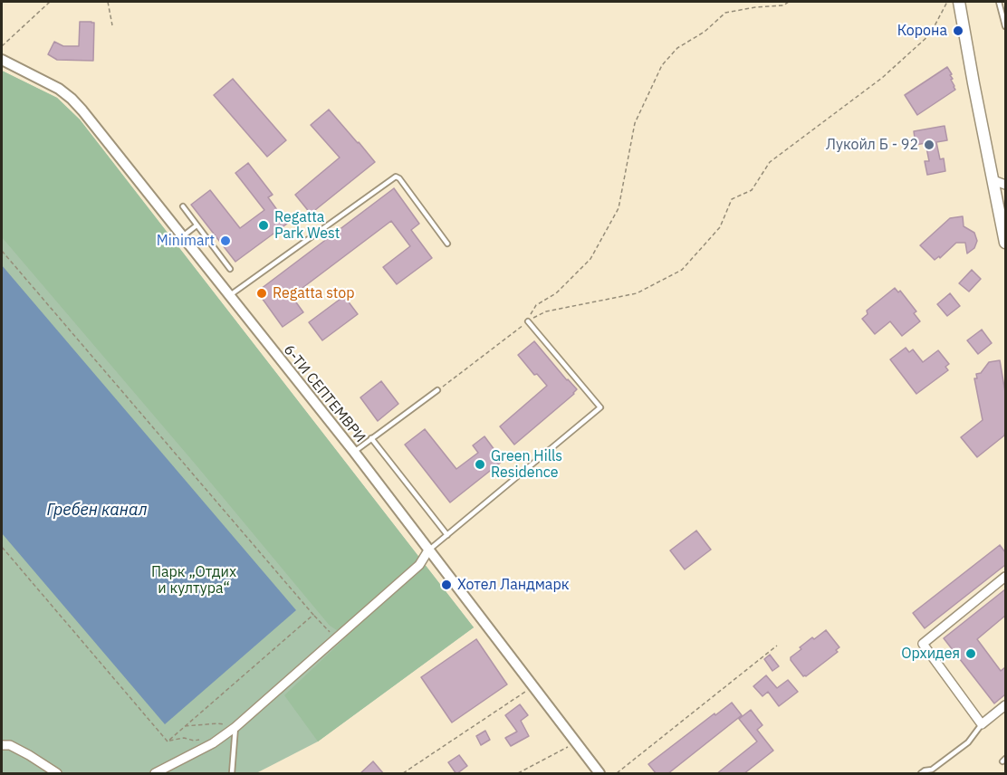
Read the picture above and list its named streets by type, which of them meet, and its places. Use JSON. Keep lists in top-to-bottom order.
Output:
{
  "streets": {
    "street": ["6-ТИ СЕПТЕМВРИ"]
  },
  "water": ["Гребен канал"],
  "parks": ["Парк „Отдих и култура“"],
  "places": [
    "Корона",
    "Лукойл Б - 92",
    "Regatta Park West",
    "Minimart",
    "Regatta stop",
    "Green Hills Residence",
    "Хотел Ландмарк",
    "Орхидея"
  ]
}
